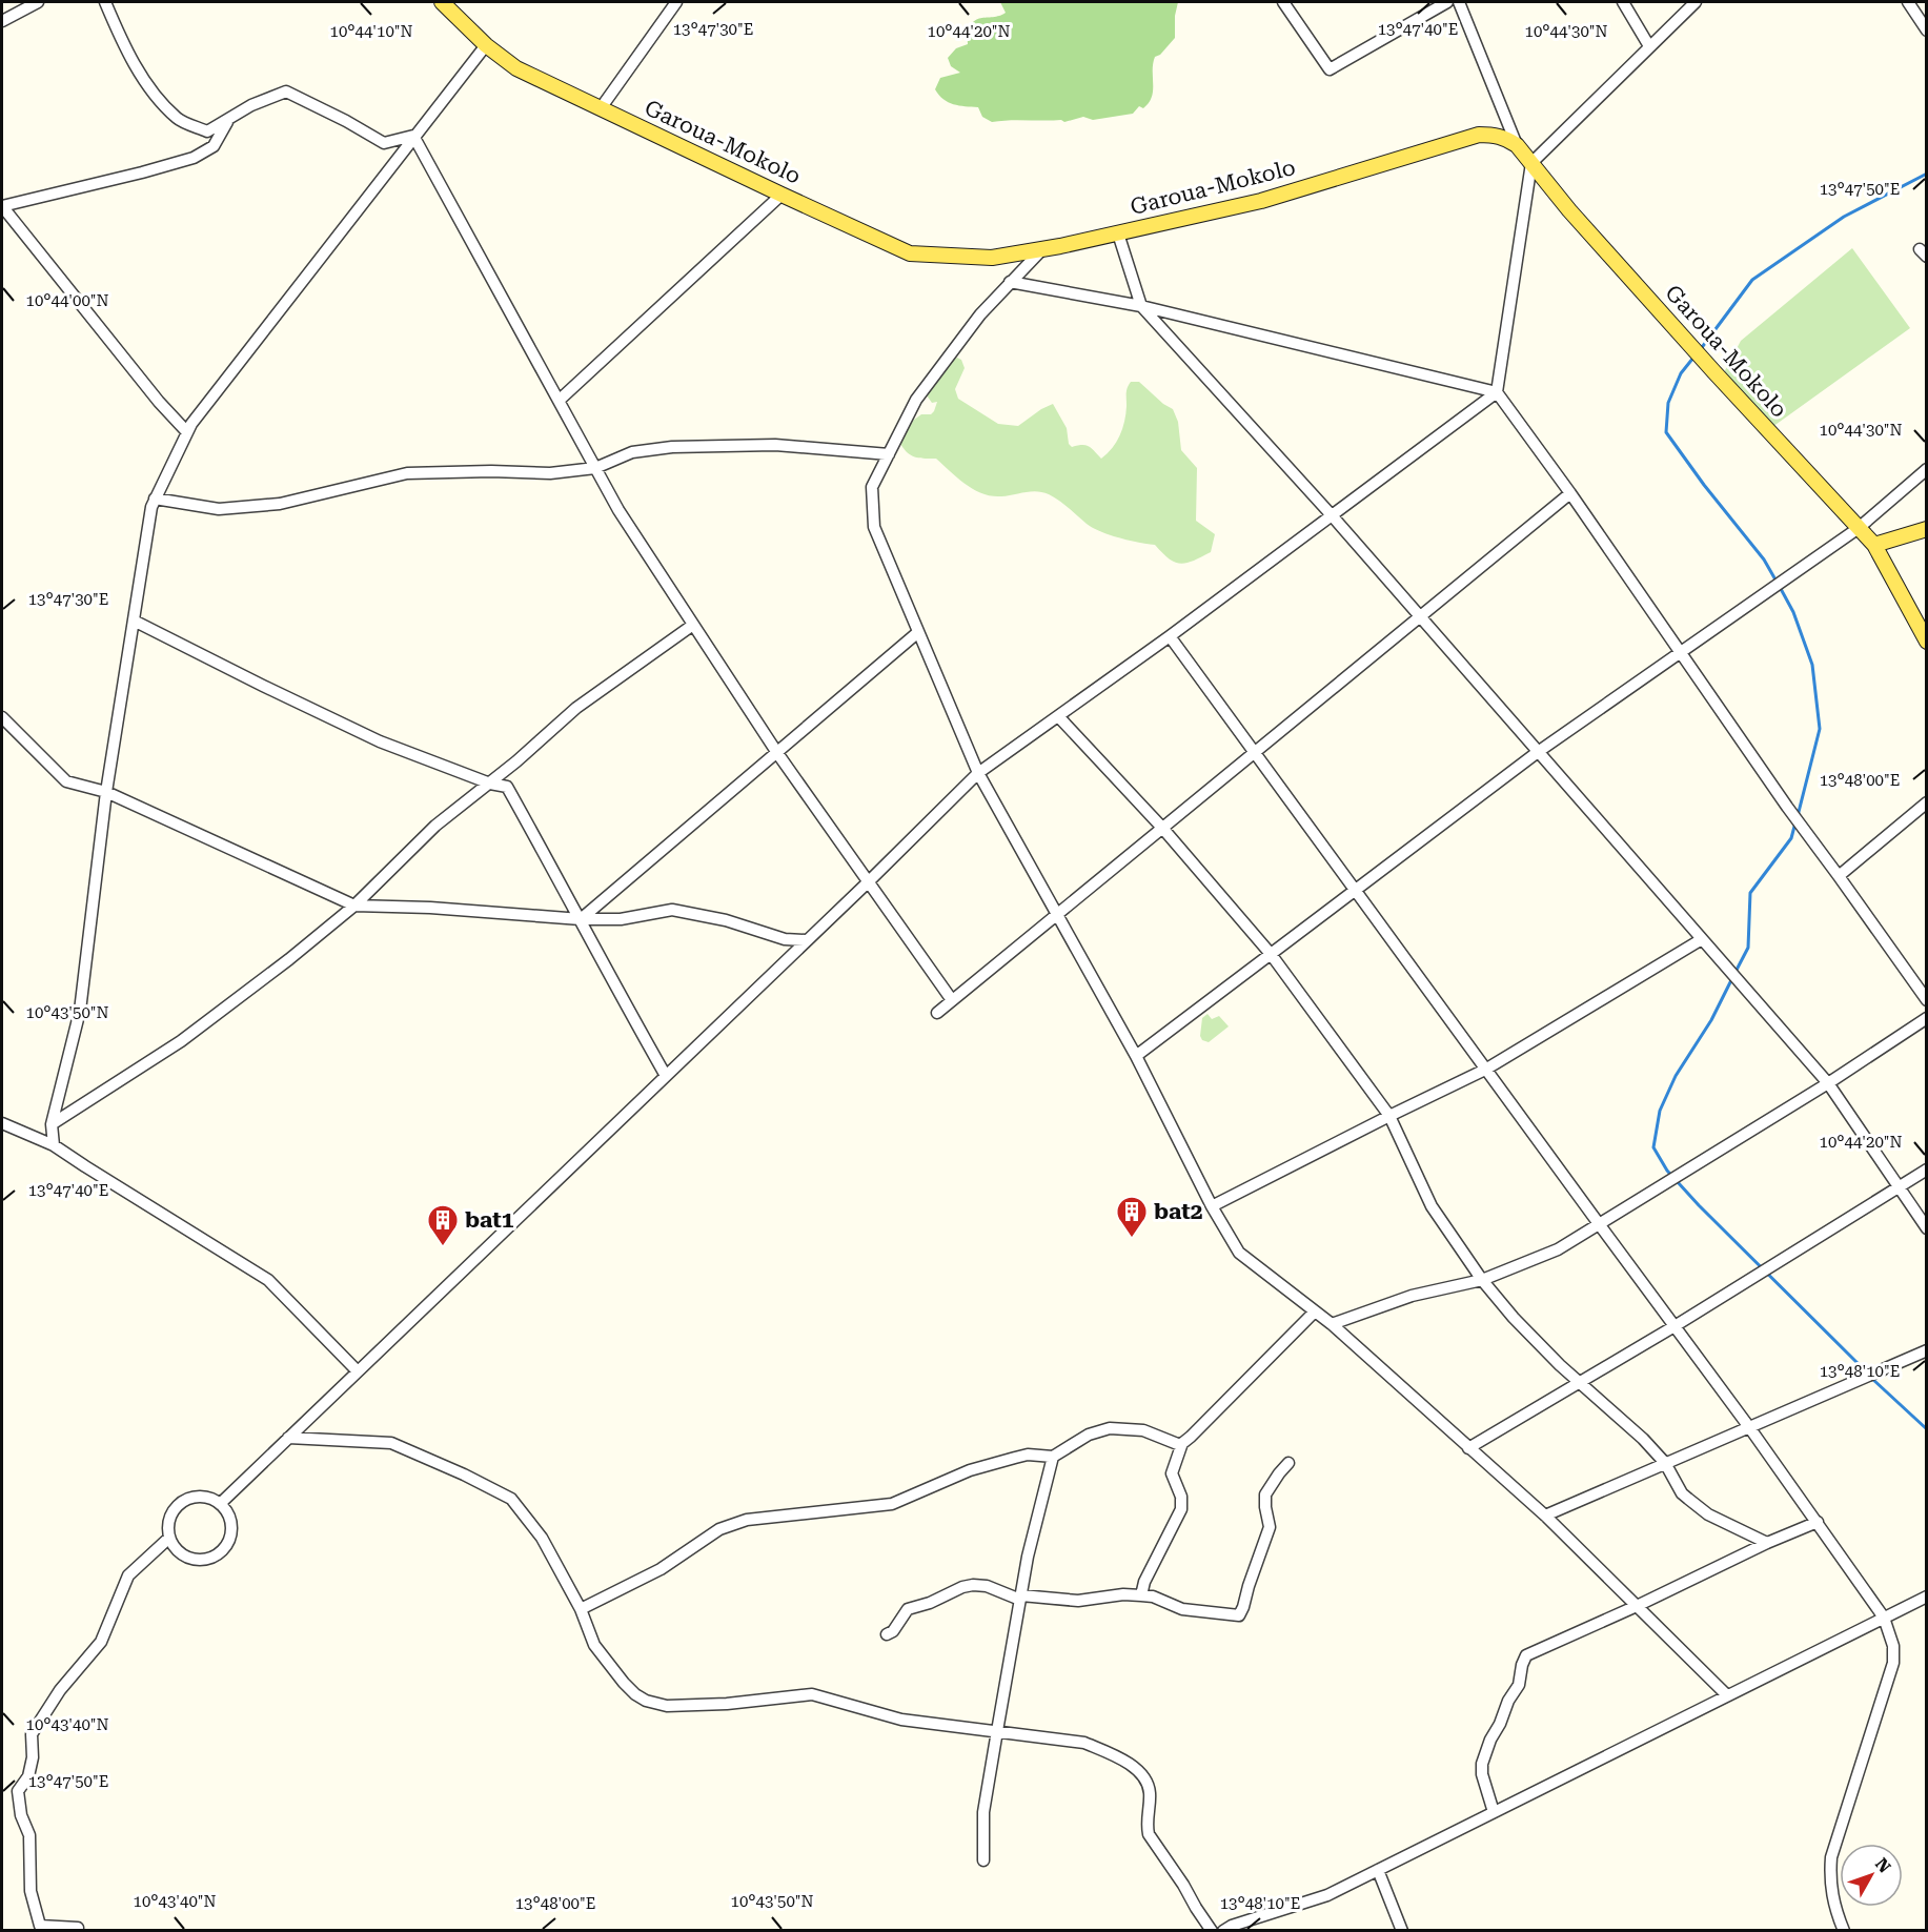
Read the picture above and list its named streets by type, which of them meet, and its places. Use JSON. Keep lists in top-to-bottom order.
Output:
{
  "streets": {
    "main road": ["Garoua-Mokolo"]
  },
  "places": {
    "building": ["bat2", "bat1"]
  },
  "north": "top right",
  "coordinates": [
    "13°47'30\"E",
    "13°47'40\"E",
    "10°44'10\"N",
    "10°44'20\"N",
    "10°44'30\"N",
    "13°47'50\"E",
    "10°44'00\"N",
    "13°48'00\"E",
    "10°43'50\"N",
    "13°48'10\"E",
    "10°43'40\"N"
  ]
}
